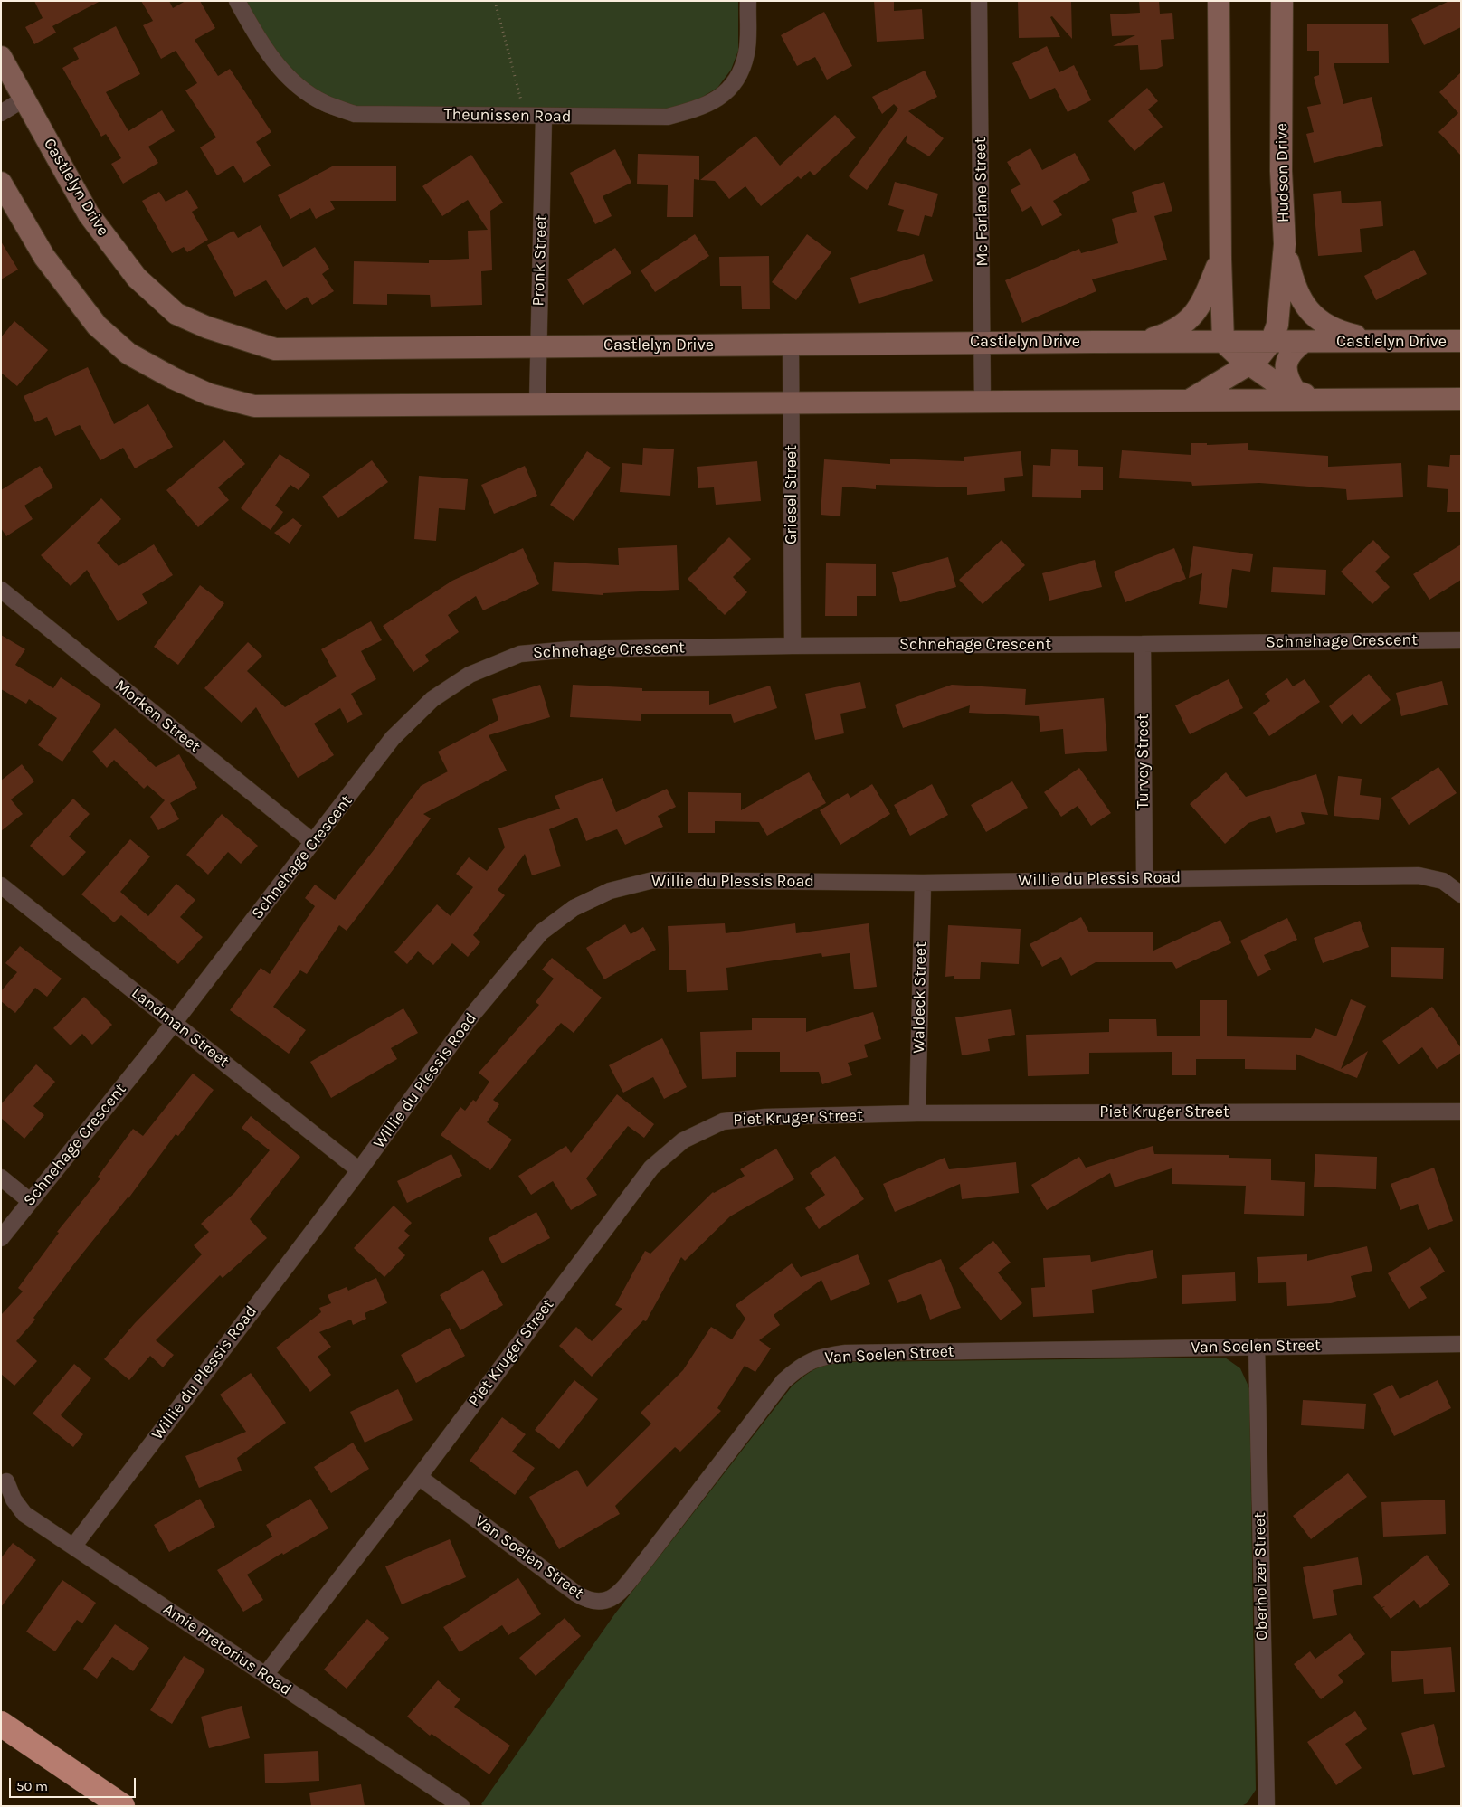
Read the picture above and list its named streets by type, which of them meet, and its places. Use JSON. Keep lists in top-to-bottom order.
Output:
{
  "streets": {
    "street": [
      "Theunissen Road",
      "Hudson Drive",
      "Castlelyn Drive",
      "Mc Farlane Street",
      "Pronk Street",
      "Griesel Street",
      "Schnehage Crescent",
      "Morken Street",
      "Turvey Street",
      "Willie du Plessis Road",
      "Waldeck Street",
      "Landman Street",
      "Piet Kruger Street",
      "Van Soelen Street",
      "Oberholzer Street",
      "Amie Pretorius Road"
    ]
  },
  "crossings": [
    ["Theunissen Road", "Pronk Street"],
    ["Hudson Drive", "Castlelyn Drive"],
    ["Castlelyn Drive", "Mc Farlane Street"],
    ["Castlelyn Drive", "Pronk Street"],
    ["Castlelyn Drive", "Griesel Street"],
    ["Griesel Street", "Schnehage Crescent"],
    ["Schnehage Crescent", "Morken Street"],
    ["Schnehage Crescent", "Turvey Street"],
    ["Schnehage Crescent", "Landman Street"],
    ["Turvey Street", "Willie du Plessis Road"],
    ["Willie du Plessis Road", "Waldeck Street"],
    ["Willie du Plessis Road", "Landman Street"],
    ["Willie du Plessis Road", "Amie Pretorius Road"],
    ["Waldeck Street", "Piet Kruger Street"],
    ["Piet Kruger Street", "Van Soelen Street"],
    ["Piet Kruger Street", "Amie Pretorius Road"],
    ["Van Soelen Street", "Oberholzer Street"]
  ],
  "scale_bar": "50 m"
}
